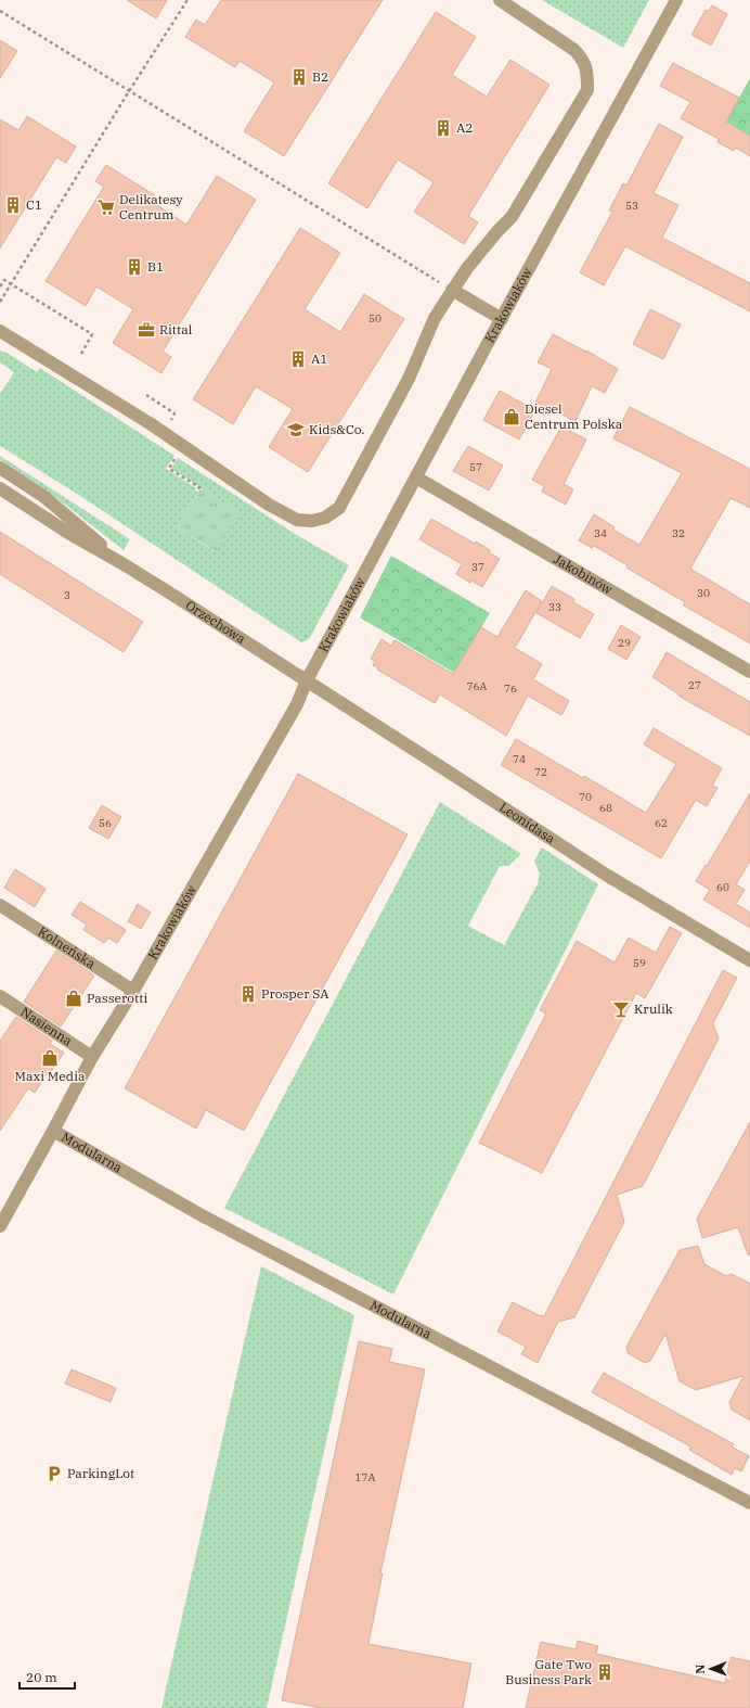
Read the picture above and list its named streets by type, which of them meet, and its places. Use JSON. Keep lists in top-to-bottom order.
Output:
{
  "streets": {
    "street": [
      "Krakowiaków",
      "Jakobinów",
      "Orzechowa",
      "Leonidasa",
      "Kolneńska",
      "Nasienna",
      "Modularna"
    ]
  },
  "crossings": [
    ["Krakowiaków", "Jakobinów"],
    ["Krakowiaków", "Orzechowa"],
    ["Krakowiaków", "Leonidasa"],
    ["Krakowiaków", "Kolneńska"],
    ["Krakowiaków", "Nasienna"],
    ["Krakowiaków", "Modularna"],
    ["Orzechowa", "Leonidasa"]
  ],
  "places": {
    "building": [
      "B2",
      "A2",
      "C1",
      "B1",
      "A1",
      "Prosper SA",
      "Gate Two Business Park"
    ],
    "supermarket": ["Delikatesy Centrum"],
    "office": ["Rittal"],
    "shop": ["Diesel Centrum Polska", "Passerotti", "Maxi Media"],
    "school or university": ["Kids&Co."],
    "bar": ["Krulik"],
    "parking": ["ParkingLot"]
  },
  "house_numbers": [
    "53",
    "50",
    "57",
    "34",
    "32",
    "37",
    "30",
    "3",
    "33",
    "29",
    "27",
    "76A",
    "76",
    "74",
    "72",
    "70",
    "68",
    "56",
    "62",
    "60",
    "59",
    "17A"
  ],
  "scale_bar": "20 m",
  "north": "left"
}
